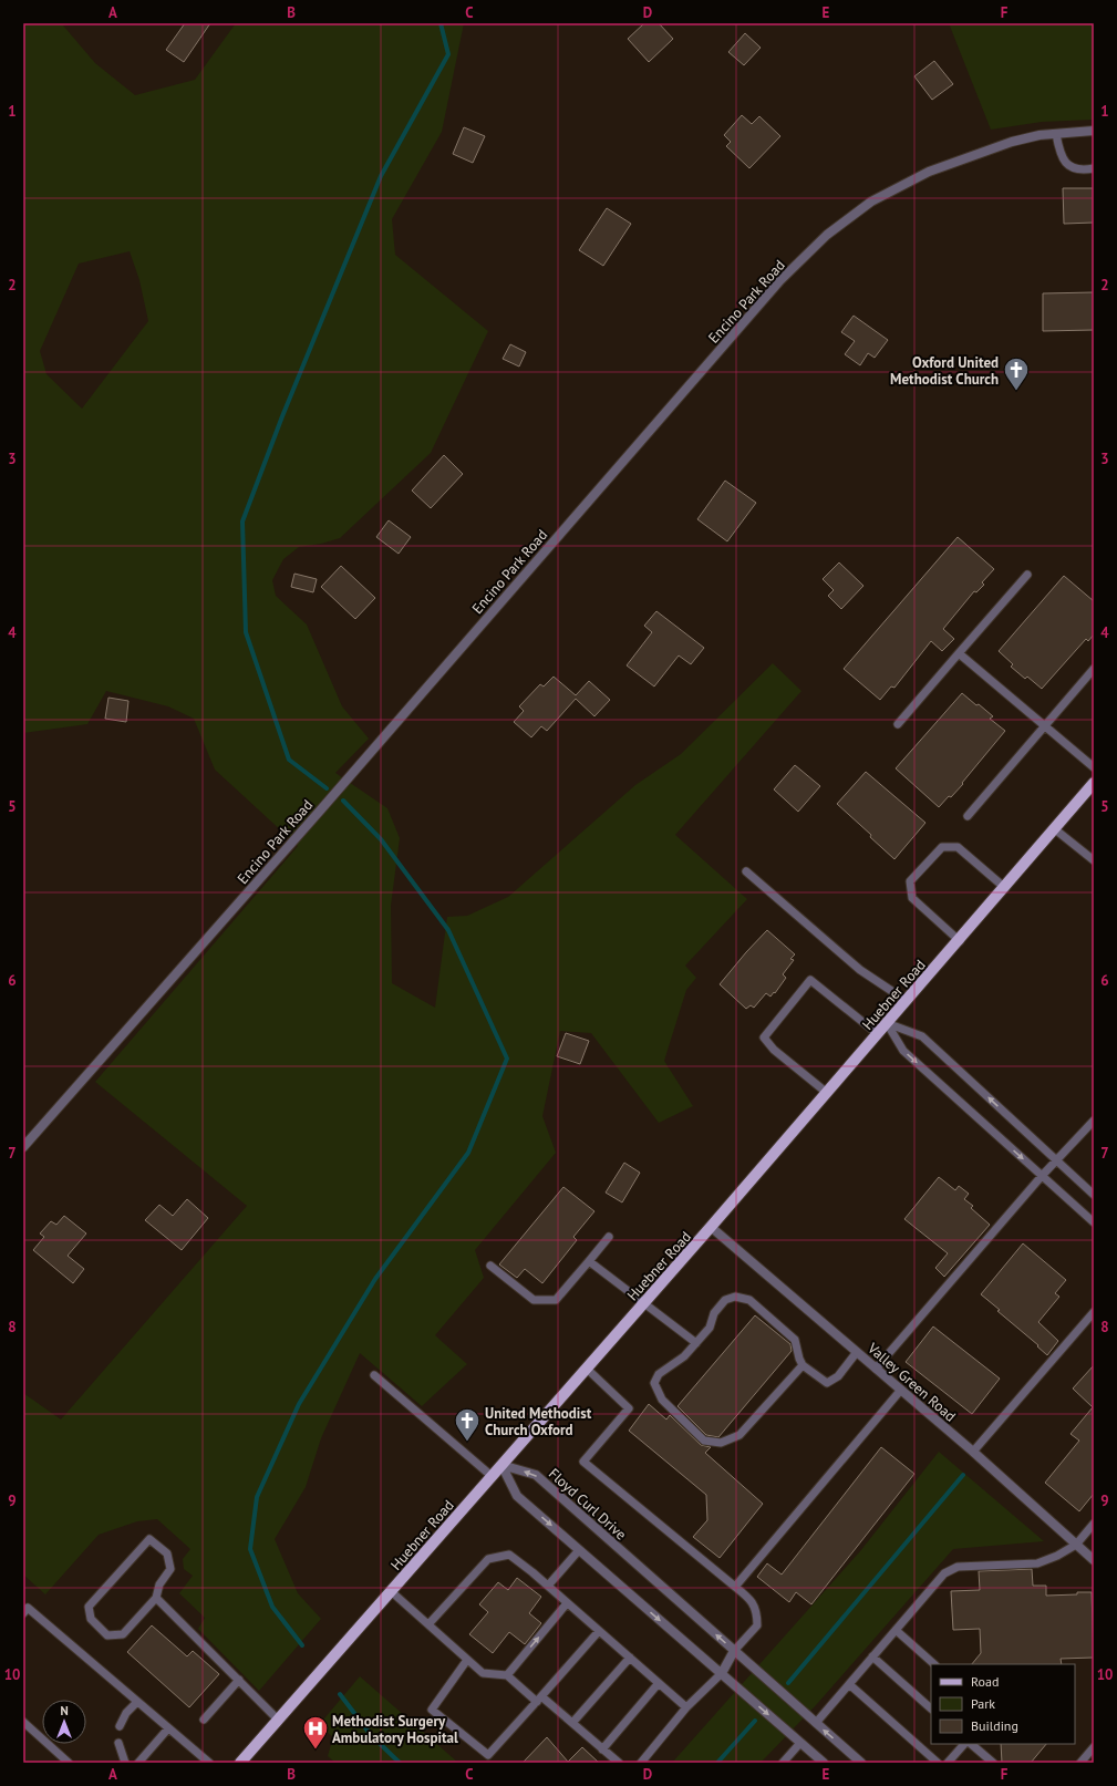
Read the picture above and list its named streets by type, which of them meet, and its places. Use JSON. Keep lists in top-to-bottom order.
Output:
{
  "streets": {
    "main road": ["Huebner Road"],
    "street": ["Encino Park Road", "Valley Green Road", "Floyd Curl Drive"]
  },
  "crossings": [
    ["Huebner Road", "Valley Green Road"],
    ["Huebner Road", "Floyd Curl Drive"]
  ],
  "places": {
    "church": ["Oxford United Methodist Church", "United Methodist Church Oxford"],
    "hospital": ["Methodist Surgery Ambulatory Hospital"]
  },
  "legend": ["Road", "Park", "Building"],
  "north": "top",
  "grid": {
    "columns": [
      "A",
      "B",
      "C",
      "D",
      "E",
      "F"
    ],
    "rows": [
      "1",
      "2",
      "3",
      "4",
      "5",
      "6",
      "7",
      "8",
      "9",
      "10"
    ]
  }
}
